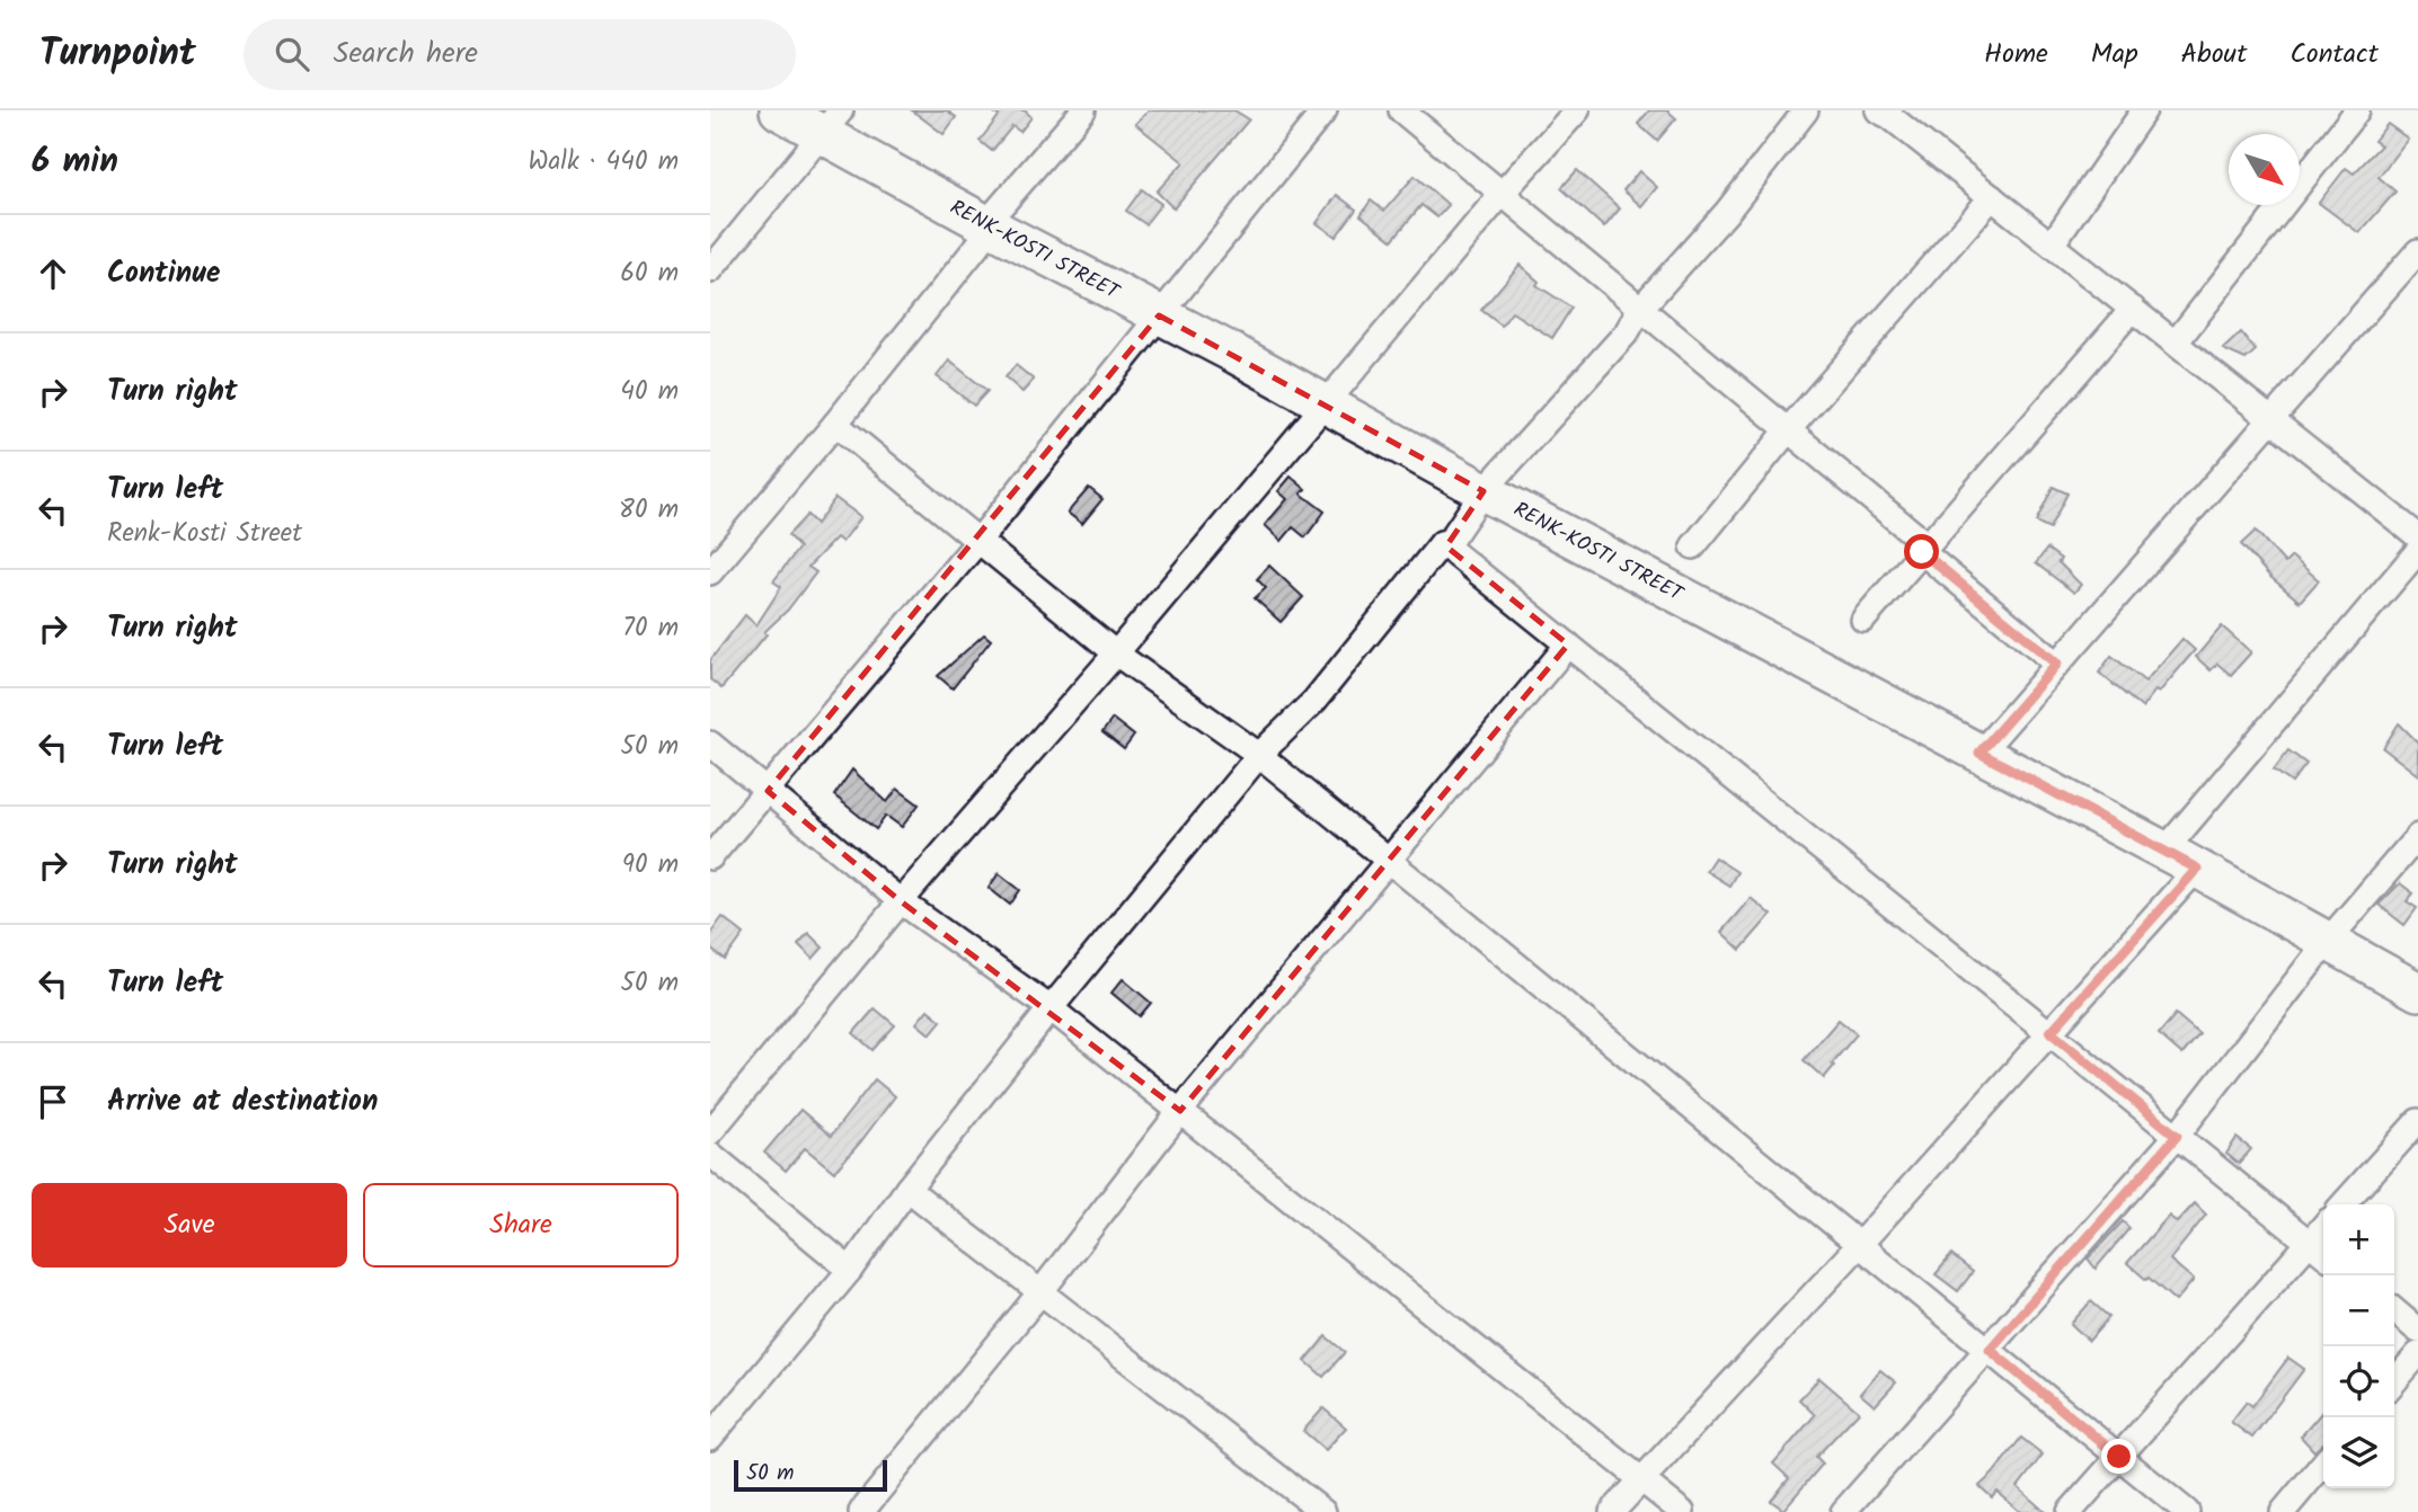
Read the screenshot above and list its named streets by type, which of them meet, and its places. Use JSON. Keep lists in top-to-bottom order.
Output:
{
  "streets": {
    "main road": ["RENK-KOSTI STREET"]
  },
  "scale_bar": "50 m",
  "north": "bottom right",
  "page": {
    "header": "Turnpoint",
    "search": "Search here",
    "nav": [
      "Home",
      "Map",
      "About",
      "Contact"
    ],
    "heading": ["6 min", "Walk · 440 m"],
    "list": [
      ["Continue", "60 m"],
      ["Turn right", "40 m"],
      ["Turn left", "Renk-Kosti Street", "80 m"],
      ["Turn right", "70 m"],
      ["Turn left", "50 m"],
      ["Turn right", "90 m"],
      ["Turn left", "50 m"],
      "Arrive at destination"
    ],
    "buttons": ["Save", "Share"],
    "map_buttons": ["+", "−"],
    "scale": "50 m"
  }
}
